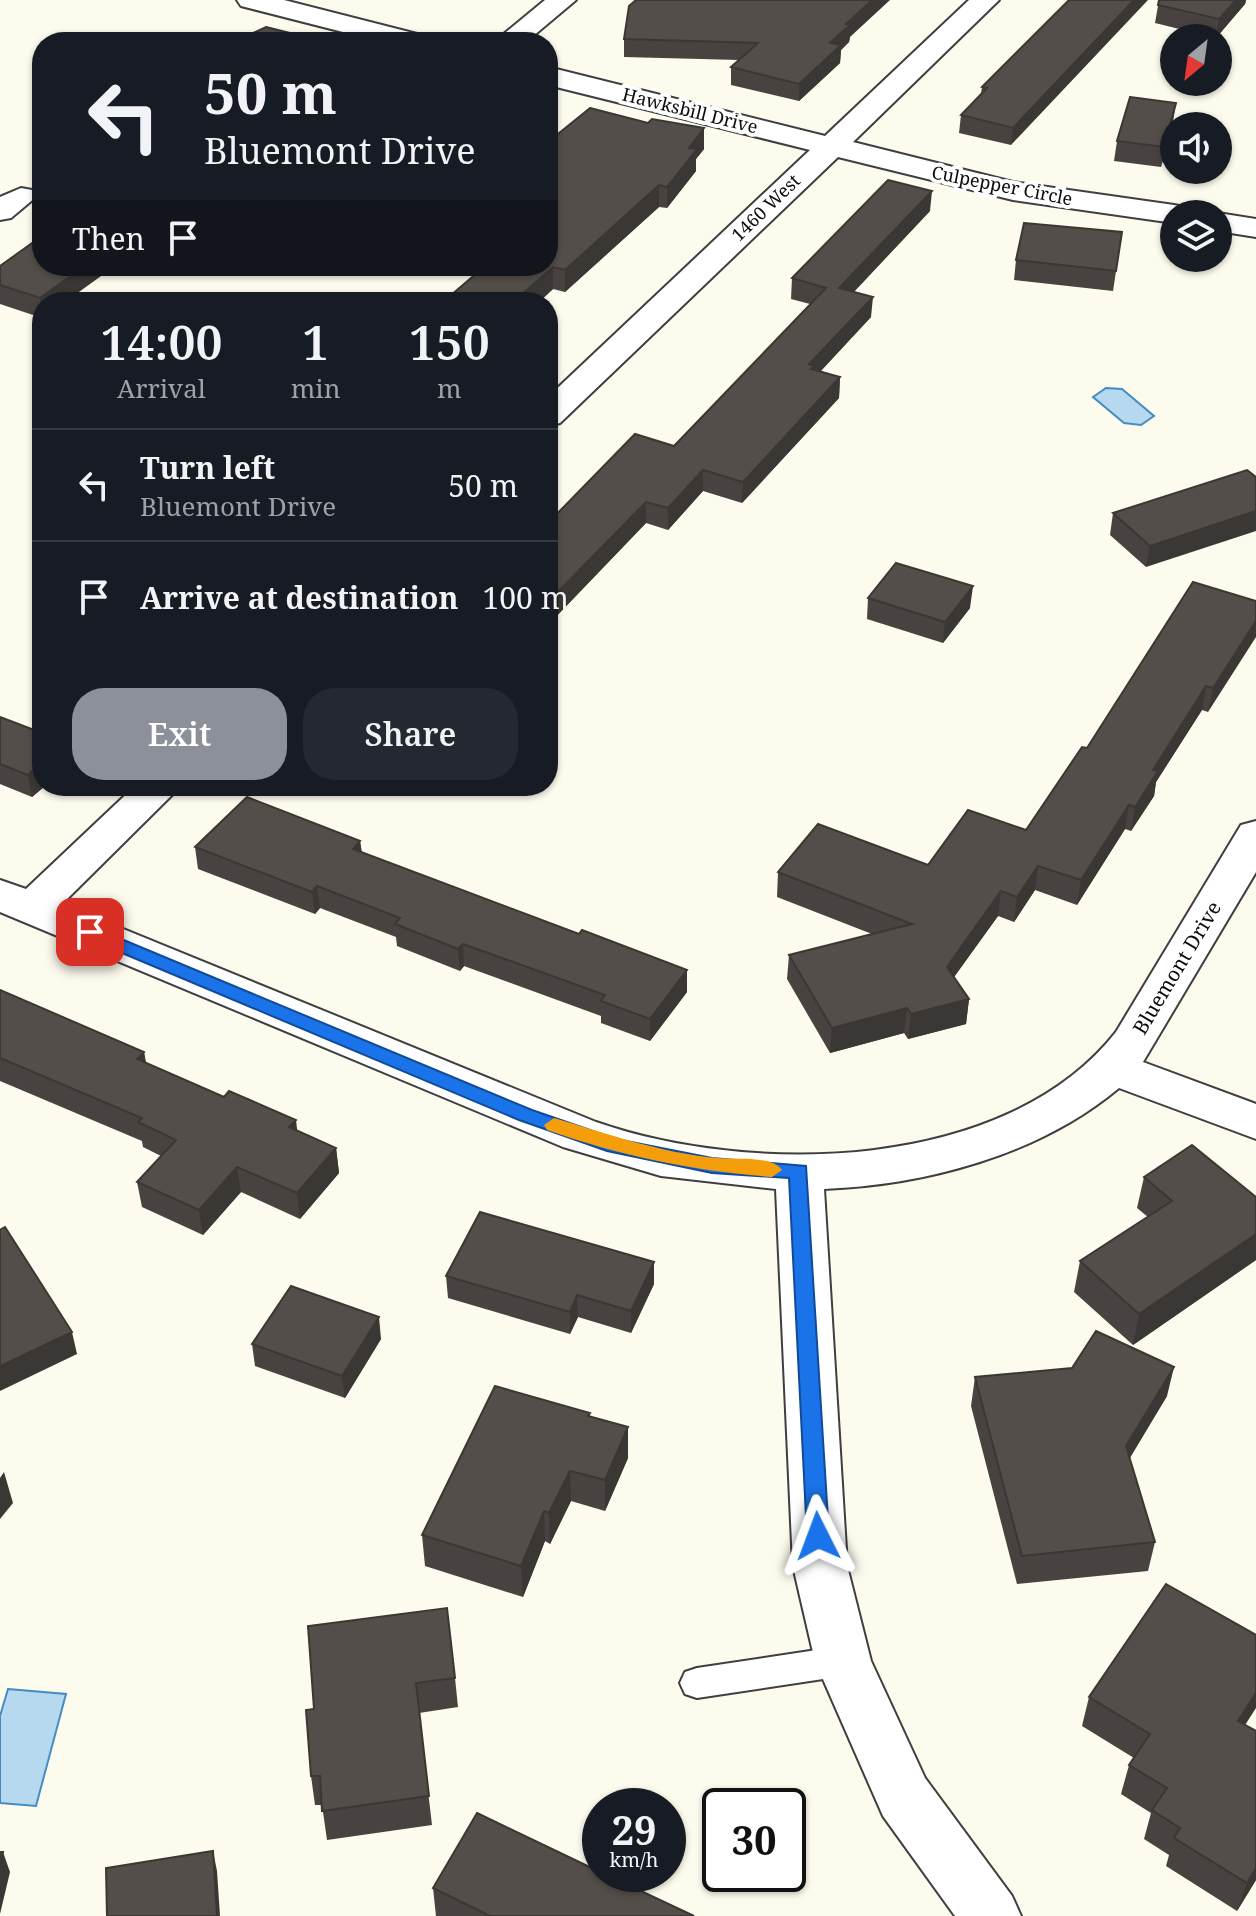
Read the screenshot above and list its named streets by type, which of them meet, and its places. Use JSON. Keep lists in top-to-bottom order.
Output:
{
  "streets": {
    "street": [
      "Hawksbill Drive",
      "Culpepper Circle",
      "1460 West",
      "Bluemont Drive"
    ]
  },
  "crossings": [
    ["Hawksbill Drive", "Culpepper Circle"],
    ["Hawksbill Drive", "1460 West"],
    ["Culpepper Circle", "1460 West"]
  ],
  "north": "bottom left",
  "page": {
    "turn": ["50 m", "Bluemont Drive"],
    "then": "Then",
    "eta": [
      "14:00",
      "Arrival",
      "1",
      "min",
      "150",
      "m"
    ],
    "list": [
      {
        "name": "Turn left",
        "note": "Bluemont Drive",
        "value": "50 m"
      },
      {
        "name": "Arrive at destination",
        "value": "100 m"
      }
    ],
    "buttons": ["Exit", "Share"],
    "speed": "29 km/h",
    "limit": "30"
  }
}
